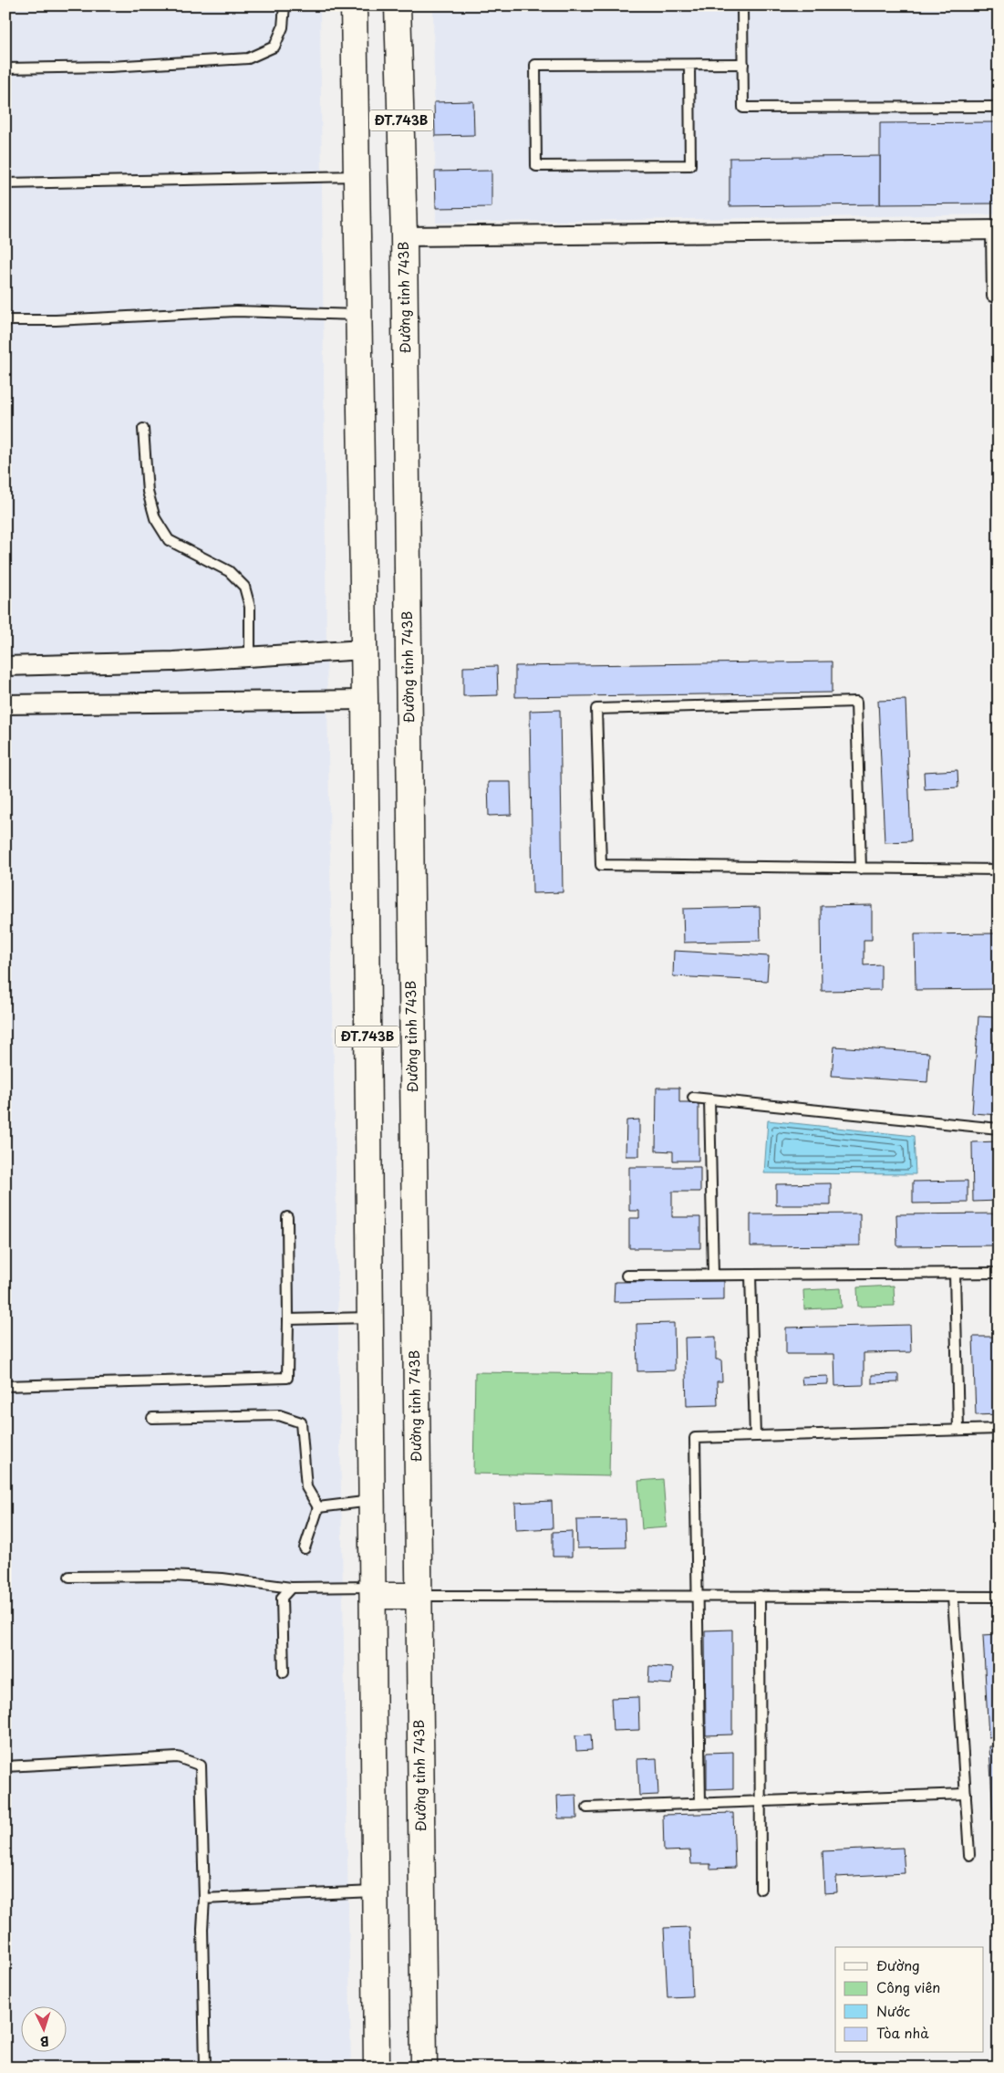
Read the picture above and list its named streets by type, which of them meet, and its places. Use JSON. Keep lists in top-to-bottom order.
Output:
{
  "streets": {
    "main road": ["ĐT.743B", "Đường tỉnh 743B"]
  },
  "legend": [
    "Đường",
    "Công viên",
    "Nước",
    "Tòa nhà"
  ],
  "north": "bottom"
}
